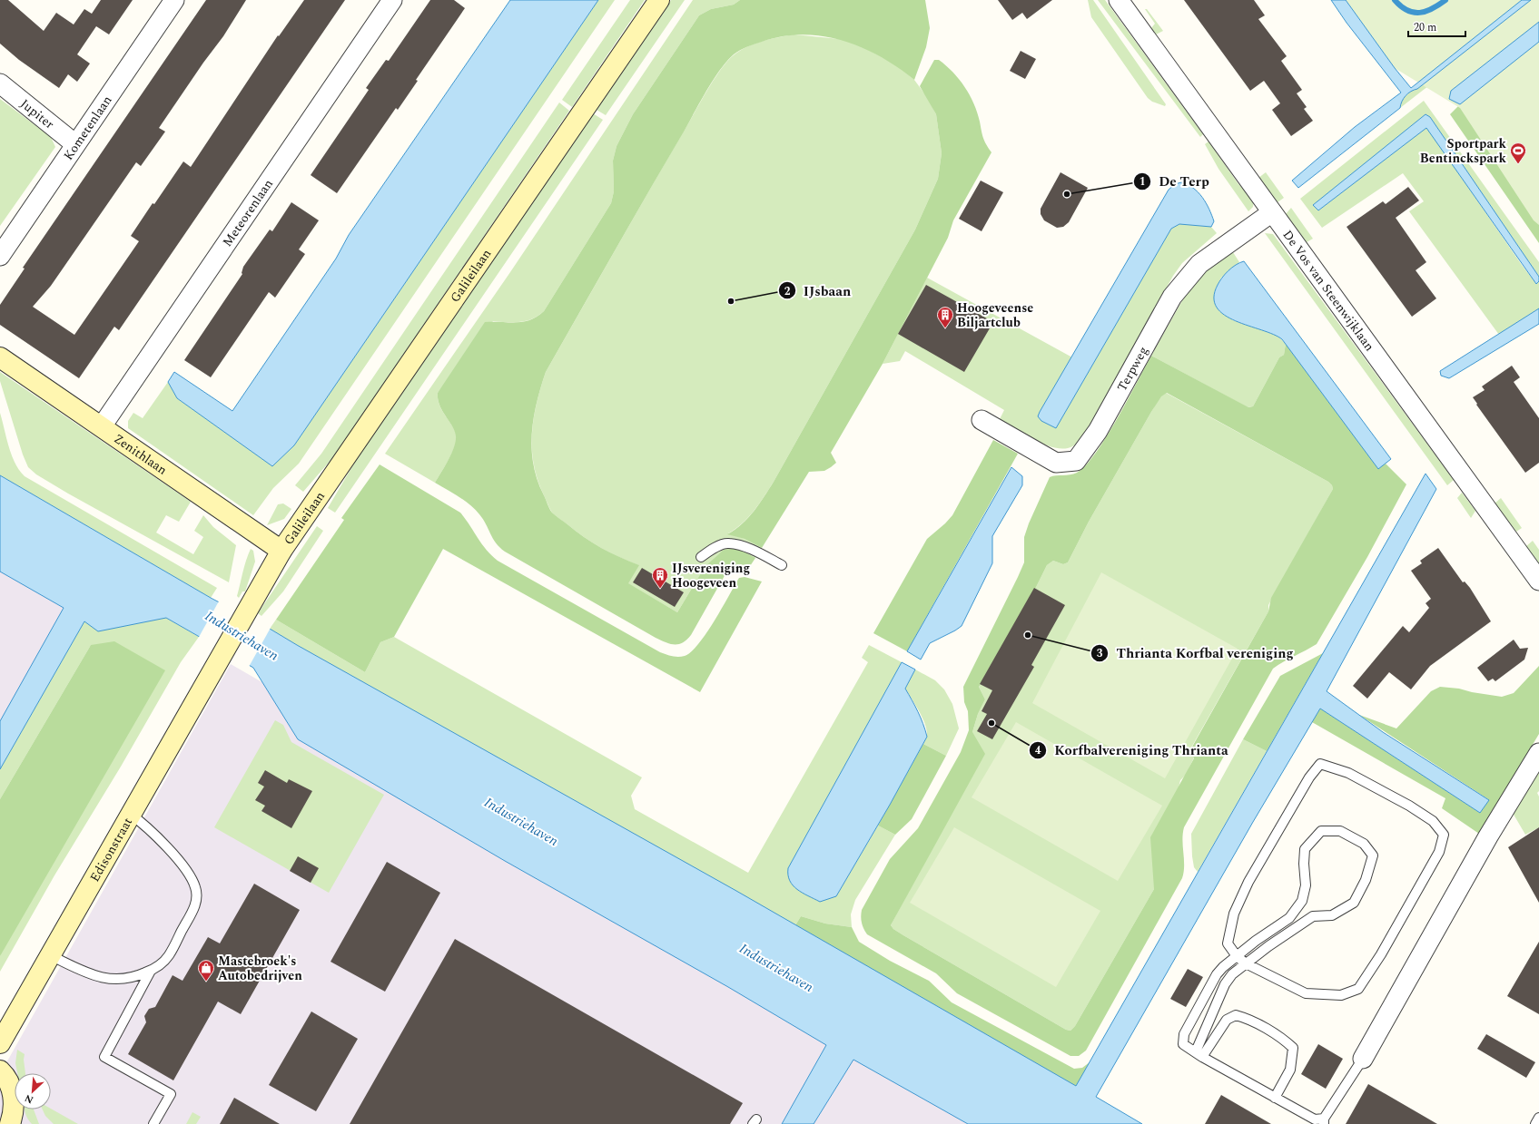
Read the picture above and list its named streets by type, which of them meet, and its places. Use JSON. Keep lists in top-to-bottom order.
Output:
{
  "streets": {
    "main road": ["Galileilaan", "Zenithlaan", "Edisonstraat"],
    "street": [
      "Jupiter",
      "Kometenlaan",
      "Meteorenlaan",
      "De Vos van Steenwijklaan",
      "Terpweg"
    ]
  },
  "crossings": [
    ["Jupiter", "Kometenlaan"],
    ["Meteorenlaan", "Zenithlaan"],
    ["Galileilaan", "Zenithlaan"],
    ["Galileilaan", "Edisonstraat"],
    ["De Vos van Steenwijklaan", "Terpweg"],
    ["Zenithlaan", "Edisonstraat"]
  ],
  "water": ["Industriehaven"],
  "places": {
    "sports": ["Sportpark Bentinckspark"],
    "other": [
      "De Terp",
      "IJsbaan",
      "Thrianta Korfbal vereniging",
      "Korfbalvereniging Thrianta"
    ],
    "building": ["Hoogeveense Biljartclub", "IJsvereniging Hoogeveen"],
    "shop": ["Mastebroek's Autobedrijven"]
  },
  "scale_bar": "20 m",
  "north": "bottom left"
}
